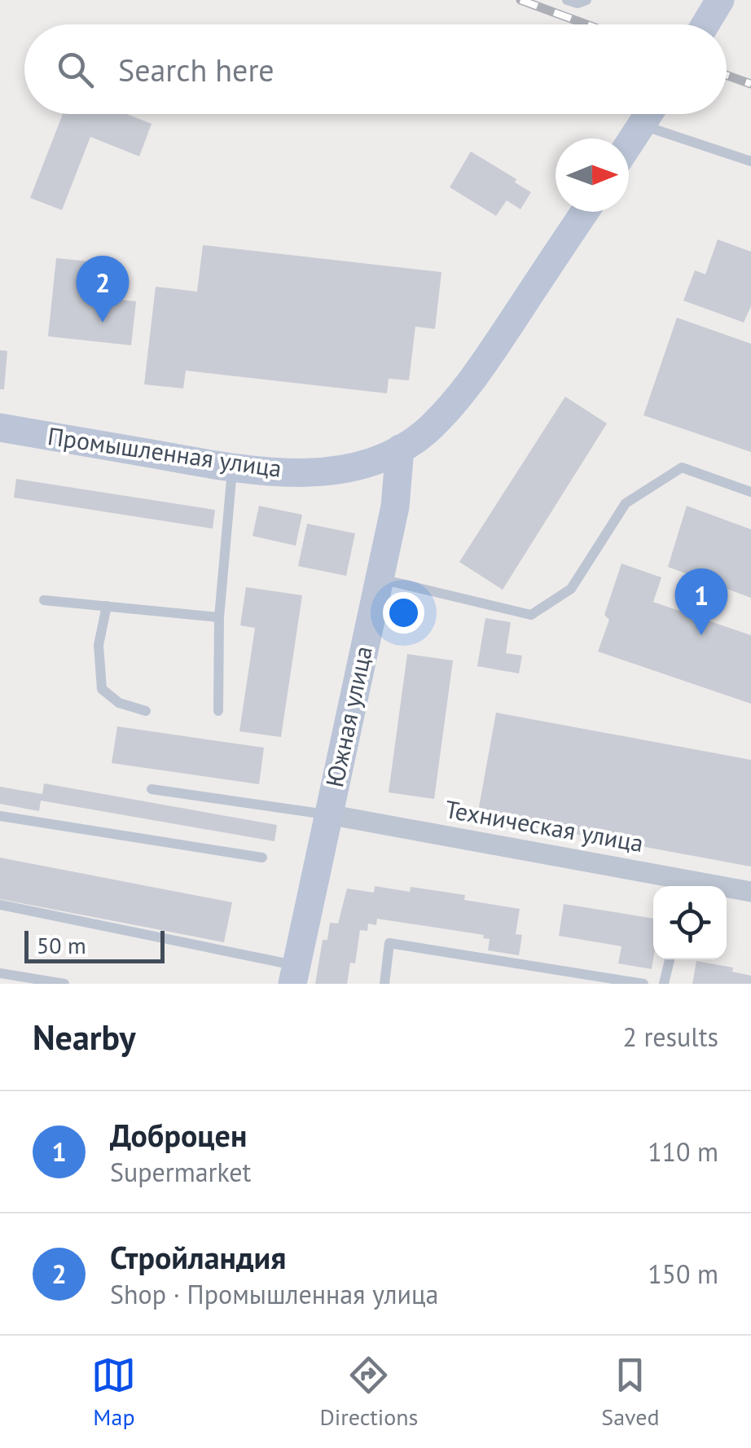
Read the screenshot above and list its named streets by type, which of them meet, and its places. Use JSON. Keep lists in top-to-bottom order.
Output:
{
  "streets": {
    "main road": ["Промышленная улица", "Южная улица"],
    "street": ["Техническая улица"]
  },
  "crossings": [
    ["Промышленная улица", "Южная улица"],
    ["Южная улица", "Техническая улица"]
  ],
  "scale_bar": "50 m",
  "north": "right",
  "page": {
    "search": "Search here",
    "pins": ["2", "1"],
    "scale": "50 m",
    "heading": ["Nearby", "2 results"],
    "list": [
      {
        "mark": "1",
        "name": "Доброцен",
        "note": "Supermarket",
        "value": "110 m"
      },
      {
        "mark": "2",
        "name": "Стройландия",
        "note": "Shop · Промышленная улица",
        "value": "150 m"
      }
    ],
    "nav": ["Map", "Directions", "Saved"]
  }
}
